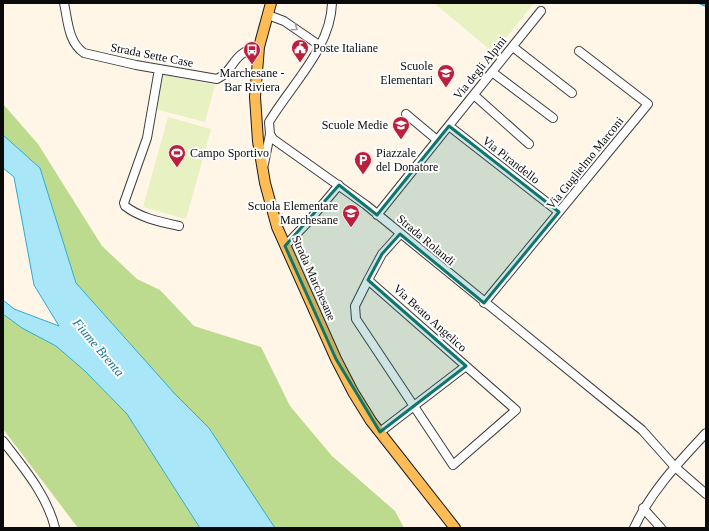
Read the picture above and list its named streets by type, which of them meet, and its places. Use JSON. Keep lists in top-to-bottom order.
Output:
{
  "streets": {
    "main road": ["Strada Marchesane"],
    "street": [
      "Strada Sette Case",
      "Via degli Alpini",
      "Via Pirandello",
      "Via Guglielmo Marconi",
      "Strada Rolandi",
      "Via Beato Angelico"
    ]
  },
  "crossings": [
    ["Strada Sette Case", "Strada Marchesane"],
    ["Via degli Alpini", "Via Pirandello"],
    ["Via degli Alpini", "Strada Rolandi"],
    ["Via Pirandello", "Via Guglielmo Marconi"],
    ["Via Guglielmo Marconi", "Strada Rolandi"],
    ["Strada Marchesane", "Via Beato Angelico"]
  ],
  "water": ["Fiume Brenta"],
  "places": {
    "public building": ["Poste Italiane"],
    "bus stop": ["Marchesane - Bar Riviera"],
    "school or university": ["Scuole Elementari", "Scuole Medie", "Scuola Elementare Marchesane"],
    "sports": ["Campo Sportivo"],
    "parking": ["Piazzale del Donatore"]
  }
}
